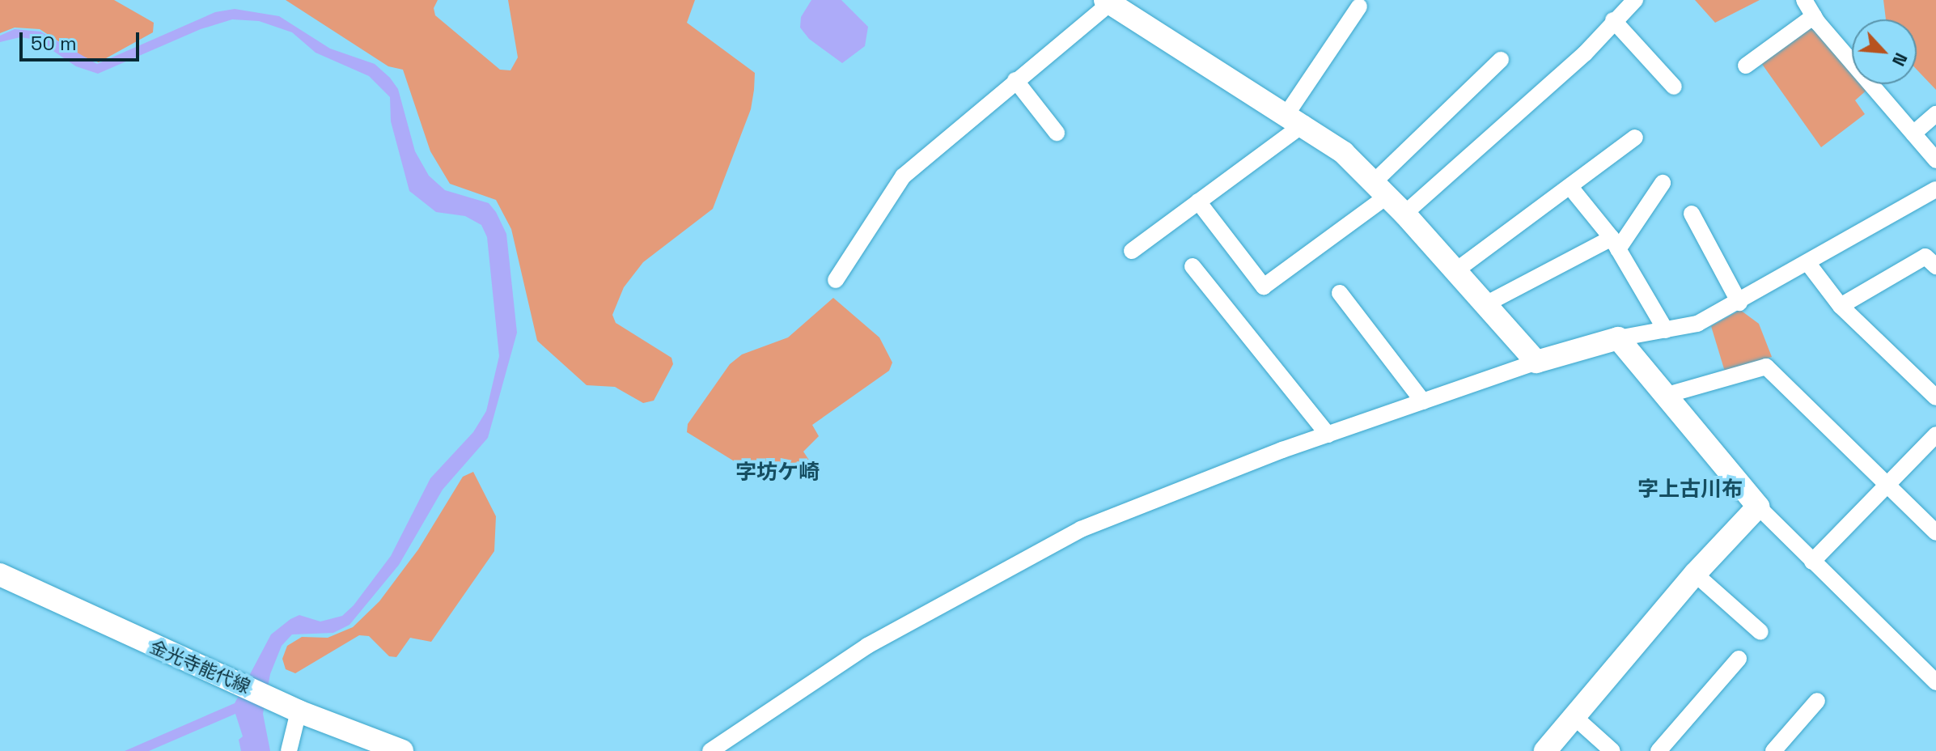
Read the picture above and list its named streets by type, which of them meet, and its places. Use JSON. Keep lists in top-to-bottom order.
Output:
{
  "streets": {
    "street": ["金光寺能代線"]
  },
  "districts": ["字坊ケ崎", "字上古川布"],
  "scale_bar": "50 m",
  "north": "bottom right"
}
